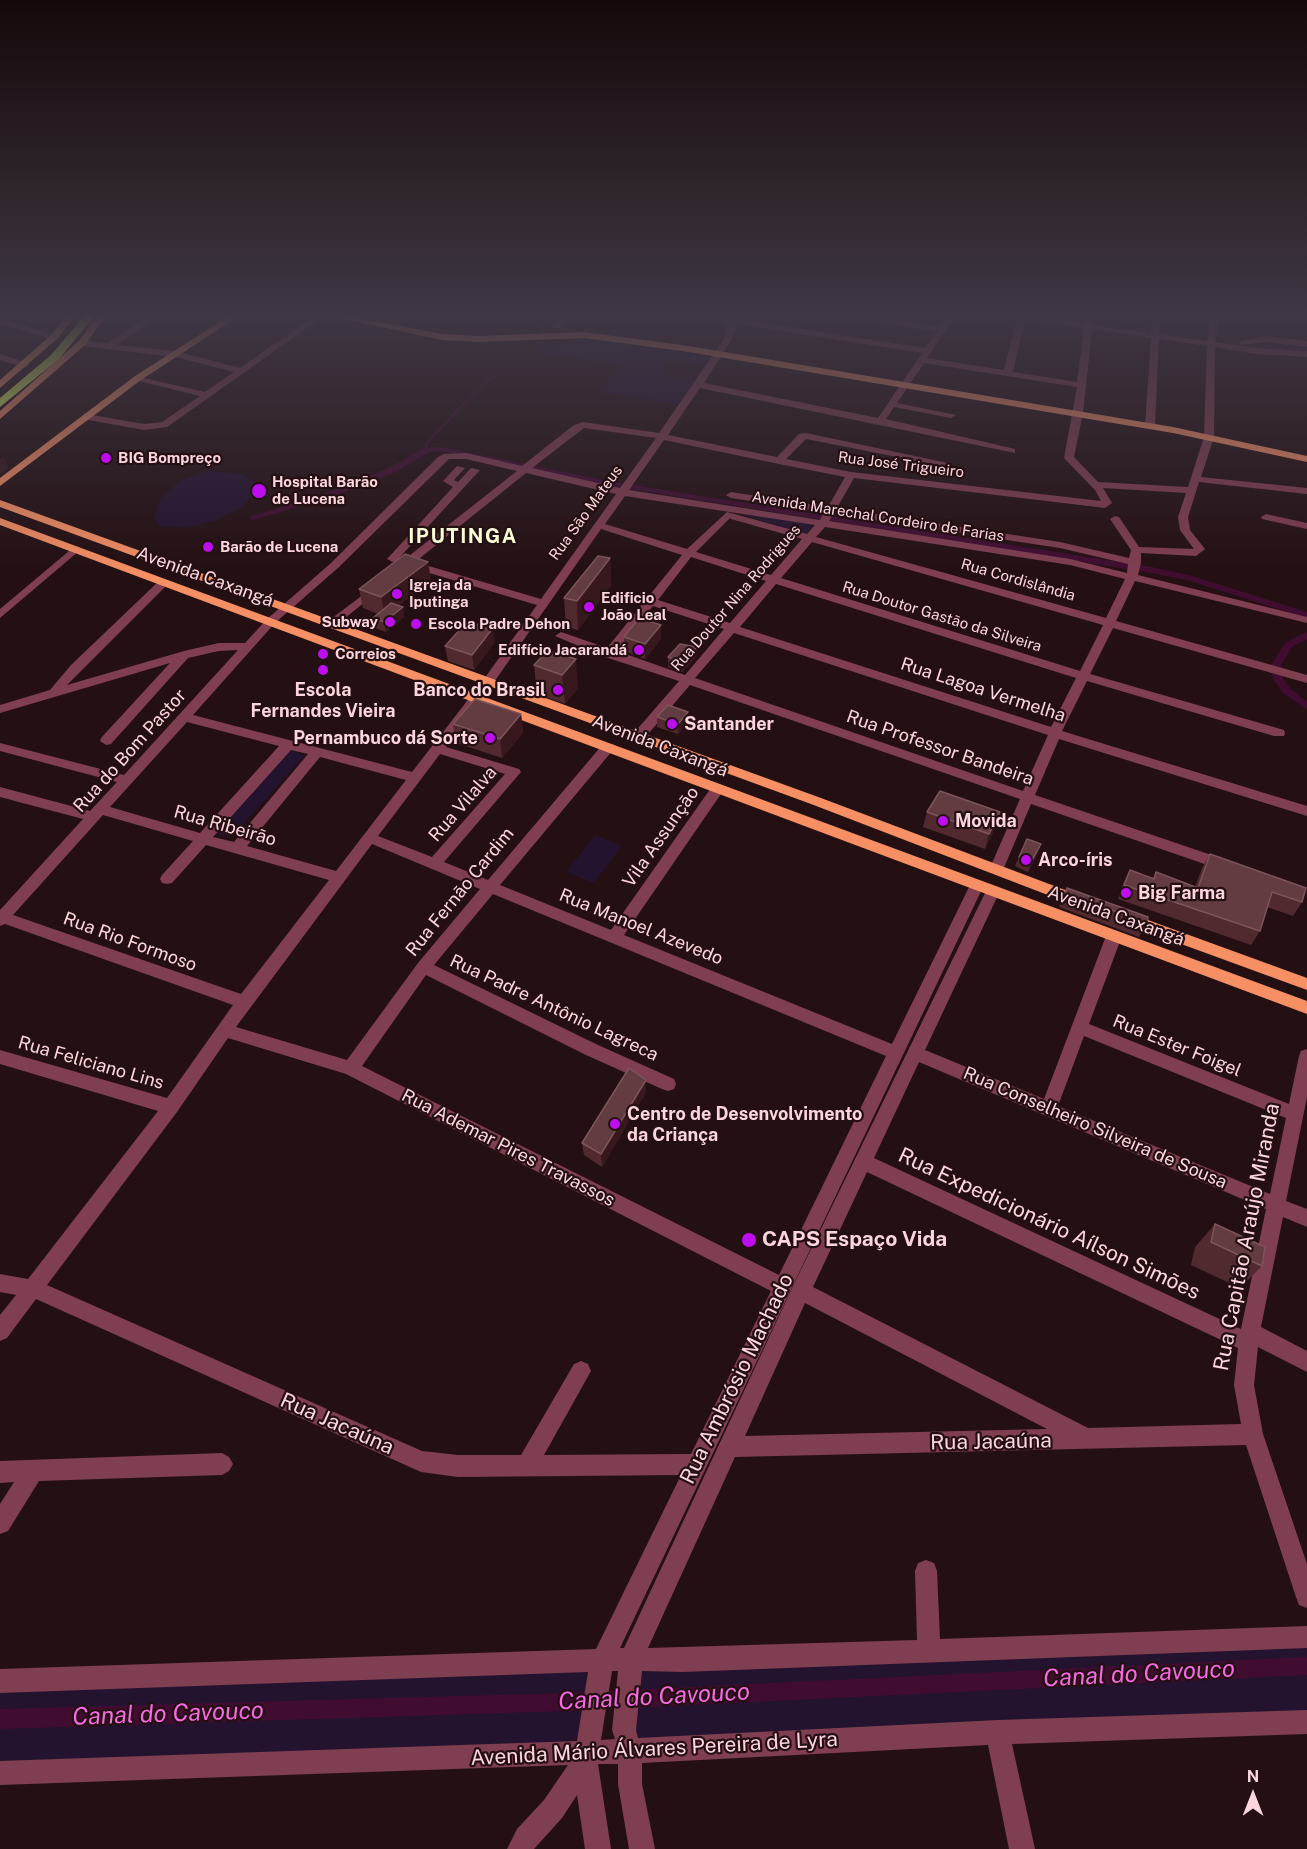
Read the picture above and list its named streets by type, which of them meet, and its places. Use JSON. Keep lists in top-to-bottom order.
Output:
{
  "streets": {
    "main road": ["Avenida Caxangá"],
    "street": [
      "Rua José Trigueiro",
      "Rua São Mateus",
      "Avenida Marechal Cordeiro de Farias",
      "Rua Cordislândia",
      "Rua Doutor Nina Rodrigues",
      "Rua Doutor Gastão da Silveira",
      "Rua Lagoa Vermelha",
      "Rua Professor Bandeira",
      "Rua do Bom Pastor",
      "Rua Vilalva",
      "Rua Ribeirão",
      "Vila Assunção",
      "Rua Fernão Cardim",
      "Rua Manoel Azevedo",
      "Rua Rio Formoso",
      "Rua Padre Antônio Lagreca",
      "Rua Ester Foigel",
      "Rua Feliciano Lins",
      "Rua Conselheiro Silveira de Sousa",
      "Rua Ademar Pires Travassos",
      "Rua Expedicionário Aílson Simões",
      "Rua Capitão Araújo Miranda",
      "Rua Ambrósio Machado",
      "Rua Jacaúna",
      "Avenida Mário Álvares Pereira de Lyra"
    ]
  },
  "crossings": [
    ["Rua José Trigueiro", "Rua São Mateus"],
    ["Rua José Trigueiro", "Avenida Marechal Cordeiro de Farias"],
    ["Rua José Trigueiro", "Rua Doutor Nina Rodrigues"],
    ["Rua São Mateus", "Avenida Marechal Cordeiro de Farias"],
    ["Rua São Mateus", "Avenida Caxangá"],
    ["Rua São Mateus", "Rua Doutor Gastão da Silveira"],
    ["Rua São Mateus", "Rua Vilalva"],
    ["Rua São Mateus", "Rua Ribeirão"],
    ["Rua São Mateus", "Rua Manoel Azevedo"],
    ["Rua São Mateus", "Rua Rio Formoso"],
    ["Rua São Mateus", "Rua Feliciano Lins"],
    ["Rua São Mateus", "Rua Ademar Pires Travassos"],
    ["Rua São Mateus", "Rua Jacaúna"],
    ["Avenida Marechal Cordeiro de Farias", "Rua Cordislândia"],
    ["Avenida Marechal Cordeiro de Farias", "Rua Doutor Nina Rodrigues"],
    ["Avenida Marechal Cordeiro de Farias", "Rua do Bom Pastor"],
    ["Avenida Caxangá", "Rua Doutor Nina Rodrigues"],
    ["Avenida Caxangá", "Rua do Bom Pastor"],
    ["Avenida Caxangá", "Vila Assunção"],
    ["Avenida Caxangá", "Rua Fernão Cardim"],
    ["Avenida Caxangá", "Rua Ambrósio Machado"],
    ["Rua Cordislândia", "Rua Doutor Nina Rodrigues"],
    ["Rua Doutor Nina Rodrigues", "Rua Doutor Gastão da Silveira"],
    ["Rua Doutor Nina Rodrigues", "Rua Lagoa Vermelha"],
    ["Rua Doutor Nina Rodrigues", "Rua Professor Bandeira"],
    ["Rua do Bom Pastor", "Rua Ribeirão"],
    ["Rua do Bom Pastor", "Rua Rio Formoso"],
    ["Rua Vilalva", "Rua Manoel Azevedo"],
    ["Vila Assunção", "Rua Manoel Azevedo"],
    ["Rua Fernão Cardim", "Rua Manoel Azevedo"],
    ["Rua Fernão Cardim", "Rua Padre Antônio Lagreca"],
    ["Rua Fernão Cardim", "Rua Ademar Pires Travassos"],
    ["Rua Manoel Azevedo", "Rua Conselheiro Silveira de Sousa"],
    ["Rua Manoel Azevedo", "Rua Ambrósio Machado"],
    ["Rua Ester Foigel", "Rua Capitão Araújo Miranda"],
    ["Rua Conselheiro Silveira de Sousa", "Rua Capitão Araújo Miranda"],
    ["Rua Conselheiro Silveira de Sousa", "Rua Ambrósio Machado"],
    ["Rua Ademar Pires Travassos", "Rua Ambrósio Machado"],
    ["Rua Ademar Pires Travassos", "Rua Jacaúna"],
    ["Rua Expedicionário Aílson Simões", "Rua Capitão Araújo Miranda"],
    ["Rua Expedicionário Aílson Simões", "Rua Ambrósio Machado"],
    ["Rua Capitão Araújo Miranda", "Rua Jacaúna"],
    ["Rua Ambrósio Machado", "Rua Jacaúna"],
    ["Rua Ambrósio Machado", "Avenida Mário Álvares Pereira de Lyra"]
  ],
  "districts": ["IPUTINGA"],
  "water": ["Canal do Cavouco"],
  "places": [
    "BIG Bompreço",
    "Hospital Barão de Lucena",
    "Barão de Lucena",
    "Igreja da Iputinga",
    "Edificio João Leal",
    "Subway",
    "Escola Padre Dehon",
    "Edifício Jacarandá",
    "Correios",
    "Escola Fernandes Vieira",
    "Banco do Brasil",
    "Santander",
    "Pernambuco dá Sorte",
    "Movida",
    "Arco-íris",
    "Big Farma",
    "Centro de Desenvolvimento da Criança",
    "CAPS Espaço Vida"
  ],
  "north": "top"
}
